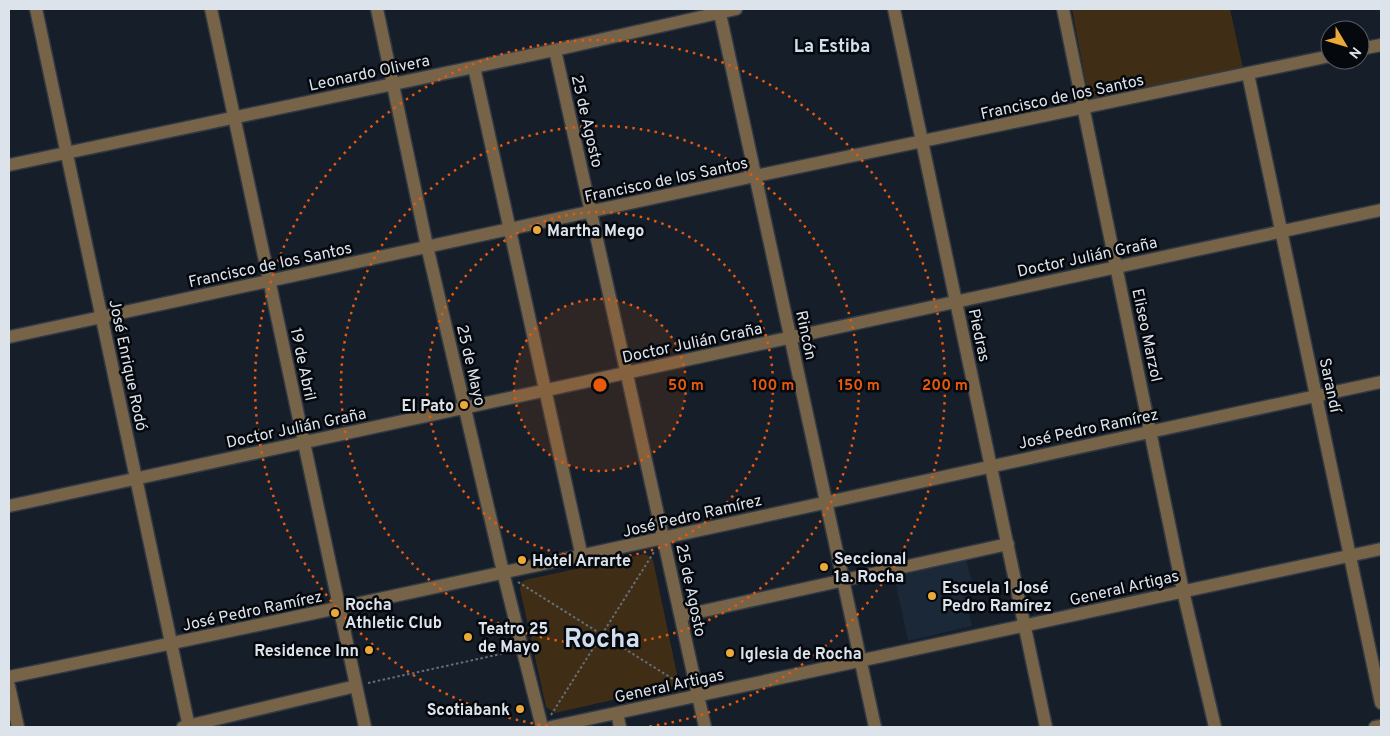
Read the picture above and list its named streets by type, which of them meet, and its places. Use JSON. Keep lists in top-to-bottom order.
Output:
{
  "streets": {
    "street": [
      "Leonardo Olivera",
      "Francisco de los Santos",
      "25 de Agosto",
      "Doctor Julián Graña",
      "Rincón",
      "Piedras",
      "Eliseo Marzol",
      "19 de Abril",
      "José Enrique Rodó",
      "25 de Mayo",
      "Sarandí",
      "José Pedro Ramírez",
      "General Artigas"
    ]
  },
  "crossings": [
    ["Leonardo Olivera", "25 de Agosto"],
    ["Leonardo Olivera", "Rincón"],
    ["Leonardo Olivera", "19 de Abril"],
    ["Leonardo Olivera", "José Enrique Rodó"],
    ["Leonardo Olivera", "25 de Mayo"],
    ["Francisco de los Santos", "25 de Agosto"],
    ["Francisco de los Santos", "Rincón"],
    ["Francisco de los Santos", "Piedras"],
    ["Francisco de los Santos", "Eliseo Marzol"],
    ["Francisco de los Santos", "19 de Abril"],
    ["Francisco de los Santos", "José Enrique Rodó"],
    ["Francisco de los Santos", "25 de Mayo"],
    ["Francisco de los Santos", "Sarandí"],
    ["25 de Agosto", "Doctor Julián Graña"],
    ["25 de Agosto", "José Pedro Ramírez"],
    ["25 de Agosto", "General Artigas"],
    ["Doctor Julián Graña", "Rincón"],
    ["Doctor Julián Graña", "Piedras"],
    ["Doctor Julián Graña", "Eliseo Marzol"],
    ["Doctor Julián Graña", "19 de Abril"],
    ["Doctor Julián Graña", "José Enrique Rodó"],
    ["Doctor Julián Graña", "25 de Mayo"],
    ["Doctor Julián Graña", "Sarandí"],
    ["Rincón", "José Pedro Ramírez"],
    ["Rincón", "General Artigas"],
    ["Piedras", "José Pedro Ramírez"],
    ["Piedras", "General Artigas"],
    ["Eliseo Marzol", "José Pedro Ramírez"],
    ["Eliseo Marzol", "General Artigas"],
    ["19 de Abril", "José Pedro Ramírez"],
    ["José Enrique Rodó", "José Pedro Ramírez"],
    ["25 de Mayo", "José Pedro Ramírez"],
    ["25 de Mayo", "General Artigas"],
    ["Sarandí", "José Pedro Ramírez"],
    ["Sarandí", "General Artigas"]
  ],
  "districts": ["La Estiba", "Rocha"],
  "places": [
    "Martha Mego",
    "El Pato",
    "Hotel Arrarte",
    "Seccional 1a. Rocha",
    "Escuela 1 José Pedro Ramírez",
    "Rocha Athletic Club",
    "Teatro 25 de Mayo",
    "Residence Inn",
    "Iglesia de Rocha",
    "Scotiabank"
  ],
  "north": "bottom right",
  "rings": [
    "50 m",
    "100 m",
    "150 m",
    "200 m"
  ]
}
